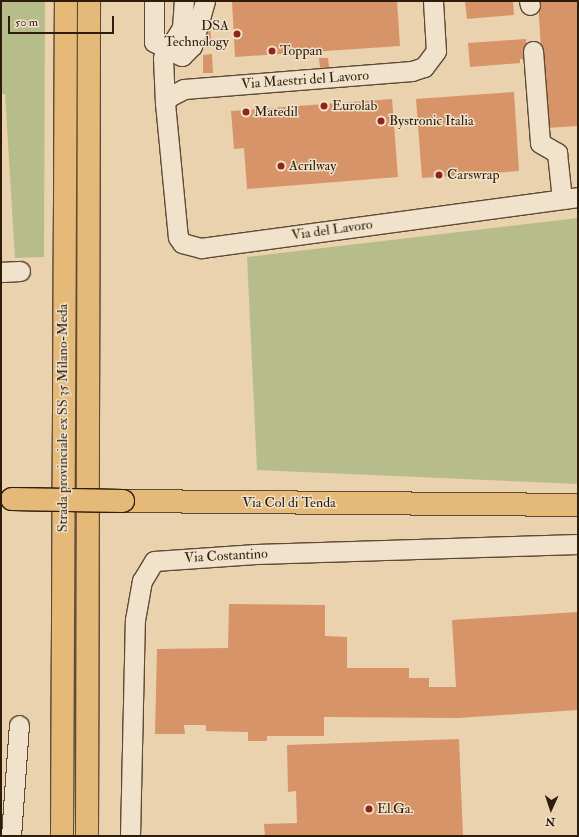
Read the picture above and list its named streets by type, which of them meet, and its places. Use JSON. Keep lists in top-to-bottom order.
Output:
{
  "streets": {
    "main road": ["Strada provinciale ex SS 35 Milano-Meda", "Via Col di Tenda"],
    "street": ["Via Maestri del Lavoro", "Via del Lavoro", "Via Costantino"]
  },
  "crossings": [
    ["Via Maestri del Lavoro", "Via del Lavoro"]
  ],
  "places": [
    "DSA Technology",
    "Toppan",
    "Eurolab",
    "Matedil",
    "Bystronic Italia",
    "Acrilway",
    "Carswrap",
    "El.Ga."
  ],
  "scale_bar": "50 m",
  "north": "bottom"
}
